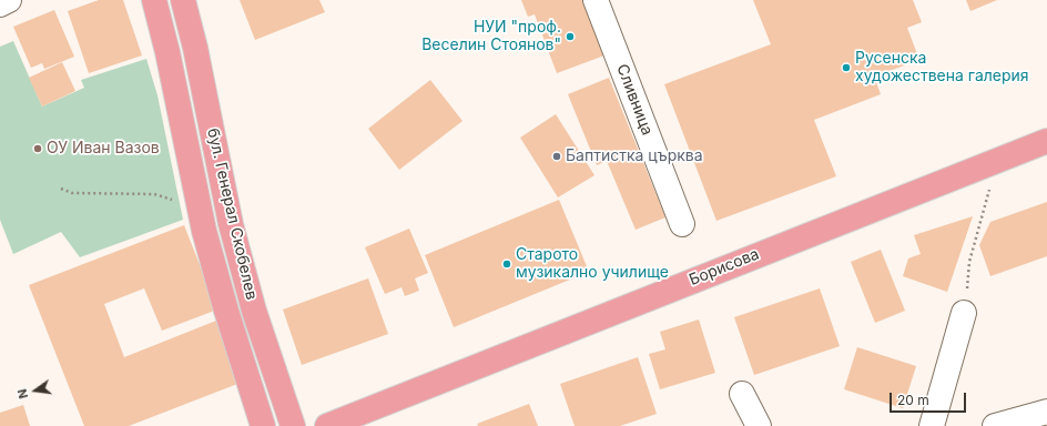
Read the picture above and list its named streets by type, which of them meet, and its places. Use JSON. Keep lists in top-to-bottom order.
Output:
{
  "streets": {
    "main road": ["бул. Генерал Скобелев", "Борисова"],
    "street": ["Сливница"]
  },
  "places": [
    "НУИ \"проф. Веселин Стоянов\"",
    "Русенска художествена галерия",
    "ОУ Иван Вазов",
    "Баптистка църква",
    "Старото музикално училище"
  ],
  "scale_bar": "20 m",
  "north": "left"
}
